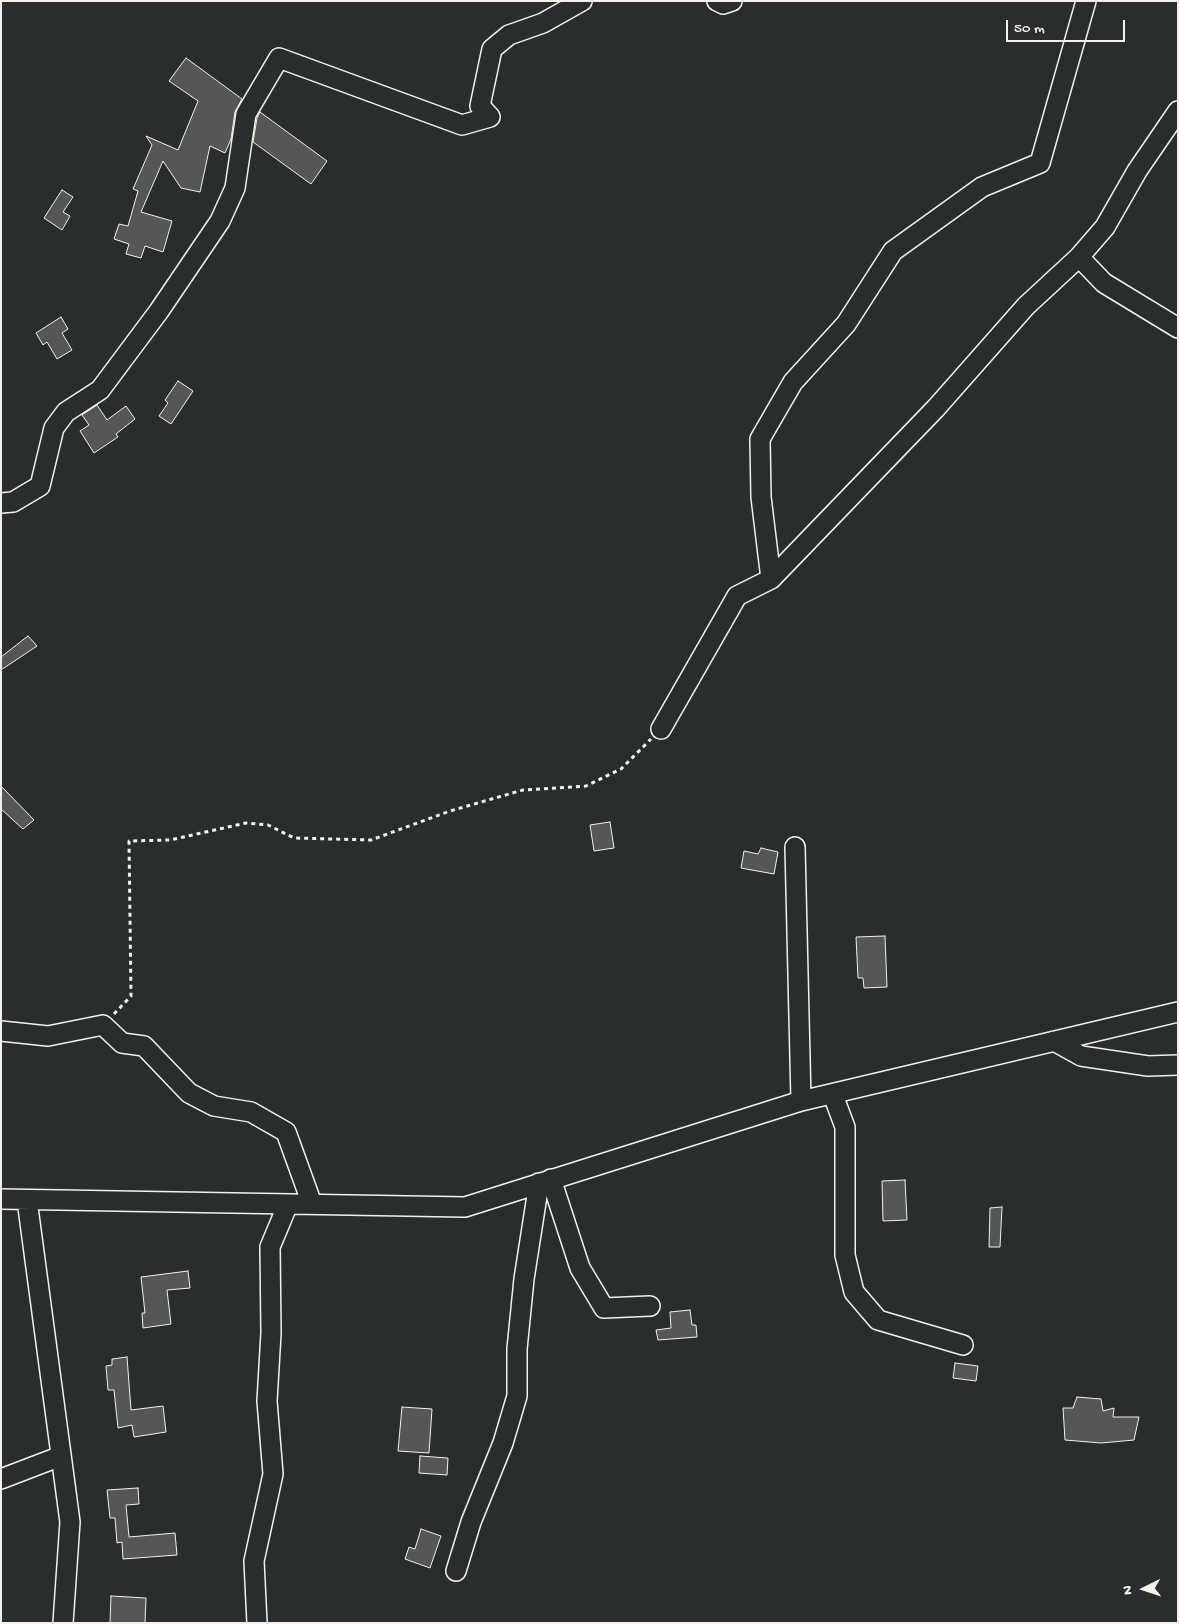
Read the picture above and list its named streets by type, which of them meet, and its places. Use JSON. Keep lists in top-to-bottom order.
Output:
{
  "scale_bar": "50 m",
  "north": "left"
}
